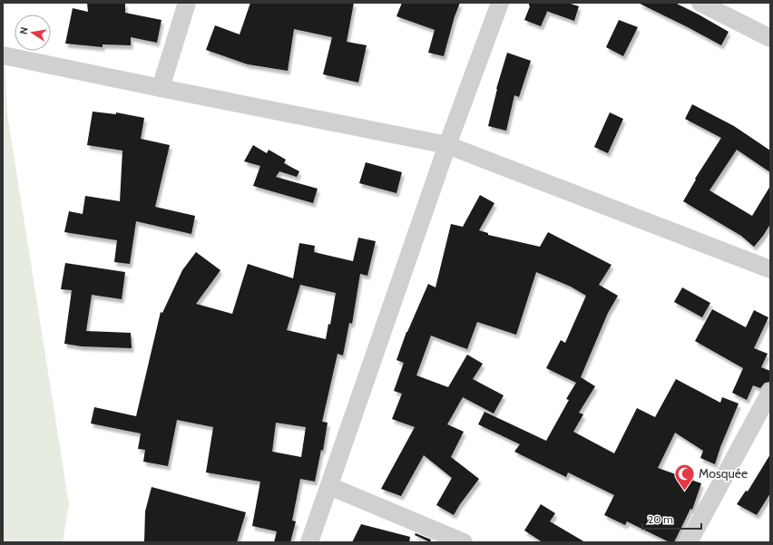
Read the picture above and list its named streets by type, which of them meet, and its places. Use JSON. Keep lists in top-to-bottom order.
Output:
{
  "places": {
    "mosque": ["Mosquée"]
  },
  "scale_bar": "20 m",
  "north": "left"
}
